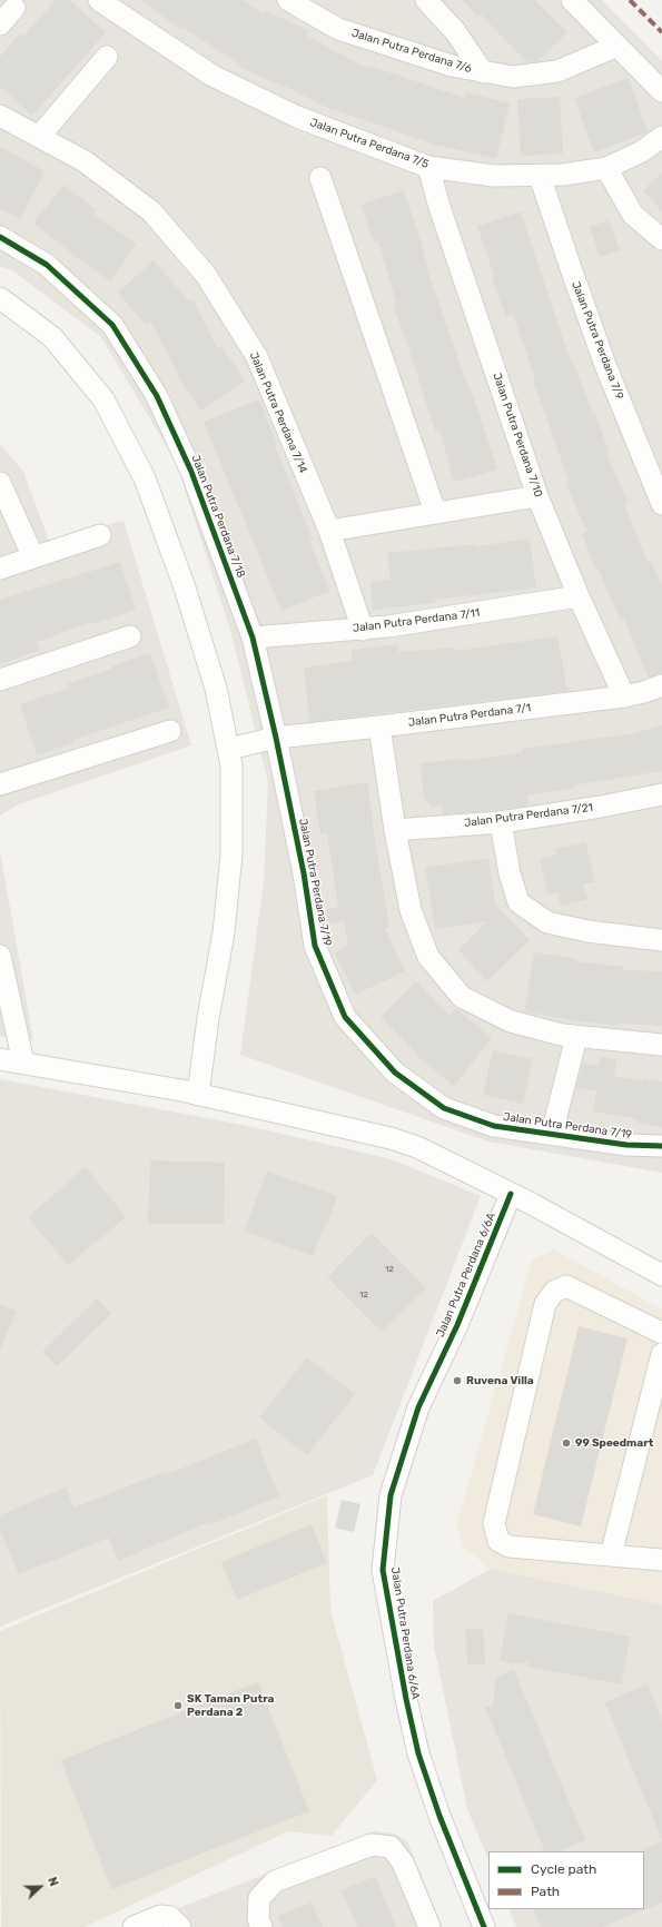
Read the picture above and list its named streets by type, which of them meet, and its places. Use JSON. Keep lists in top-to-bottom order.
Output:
{
  "streets": {
    "street": [
      "Jalan Putra Perdana 7/6",
      "Jalan Putra Perdana 7/5",
      "Jalan Putra Perdana 7/9",
      "Jalan Putra Perdana 7/14",
      "Jalan Putra Perdana 7/10",
      "Jalan Putra Perdana 7/18",
      "Jalan Putra Perdana 7/11",
      "Jalan Putra Perdana 7/1",
      "Jalan Putra Perdana 7/21",
      "Jalan Putra Perdana 7/19",
      "Jalan Putra Perdana 6/6A"
    ]
  },
  "crossings": [
    ["Jalan Putra Perdana 7/5", "Jalan Putra Perdana 7/9"],
    ["Jalan Putra Perdana 7/5", "Jalan Putra Perdana 7/10"],
    ["Jalan Putra Perdana 7/14", "Jalan Putra Perdana 7/11"],
    ["Jalan Putra Perdana 7/10", "Jalan Putra Perdana 7/11"],
    ["Jalan Putra Perdana 7/10", "Jalan Putra Perdana 7/1"],
    ["Jalan Putra Perdana 7/18", "Jalan Putra Perdana 7/11"],
    ["Jalan Putra Perdana 7/18", "Jalan Putra Perdana 7/1"],
    ["Jalan Putra Perdana 7/18", "Jalan Putra Perdana 7/19"],
    ["Jalan Putra Perdana 7/1", "Jalan Putra Perdana 7/19"]
  ],
  "places": ["Ruvena Villa", "99 Speedmart", "SK Taman Putra Perdana 2"],
  "house_numbers": ["12", "12"],
  "legend": ["Cycle path", "Path"],
  "north": "right"
}
